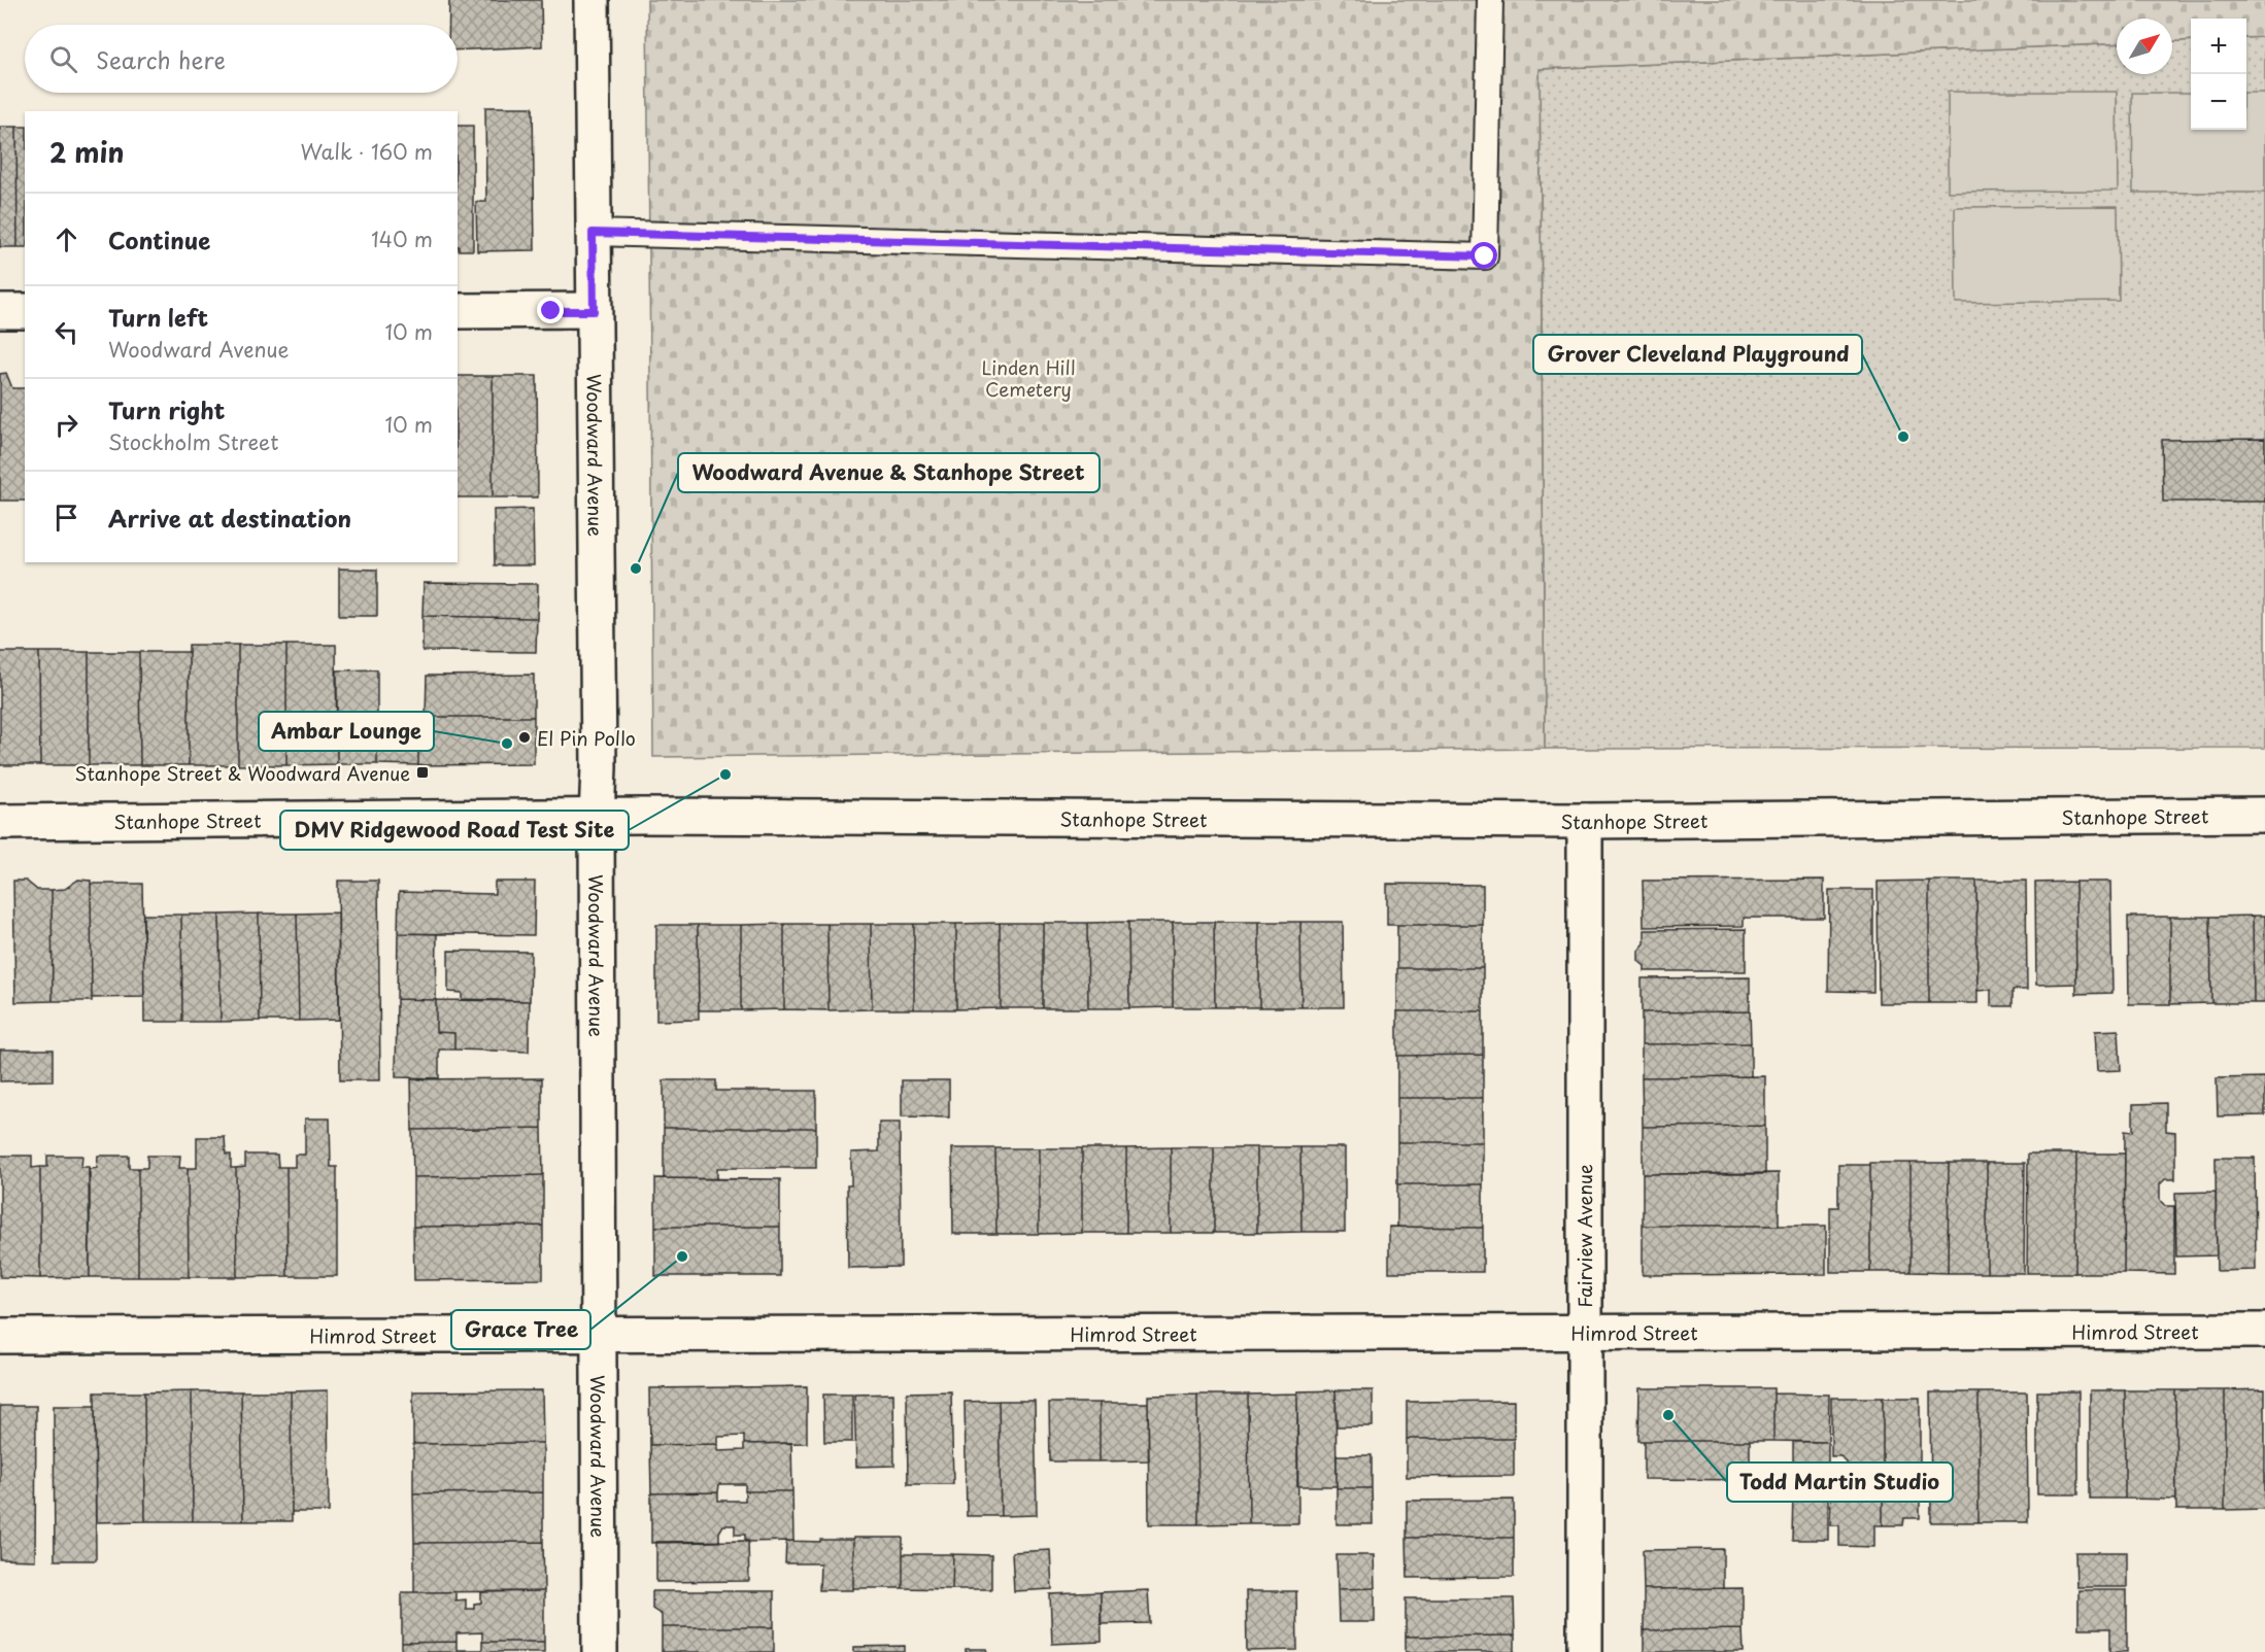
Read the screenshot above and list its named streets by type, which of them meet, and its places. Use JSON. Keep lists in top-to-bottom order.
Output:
{
  "streets": {
    "street": [
      "Woodward Avenue",
      "Stanhope Street",
      "Fairview Avenue",
      "Himrod Street"
    ]
  },
  "crossings": [
    ["Woodward Avenue", "Stanhope Street"],
    ["Woodward Avenue", "Himrod Street"],
    ["Stanhope Street", "Fairview Avenue"],
    ["Fairview Avenue", "Himrod Street"]
  ],
  "parks": ["Linden Hill Cemetery"],
  "places": {
    "other": [
      "Grover Cleveland Playground",
      "Woodward Avenue & Stanhope Street",
      "El Pin Pollo",
      "Ambar Lounge",
      "DMV Ridgewood Road Test Site",
      "Grace Tree",
      "Todd Martin Studio"
    ],
    "transit": ["Stanhope Street & Woodward Avenue"]
  },
  "north": "top right",
  "page": {
    "map_buttons": ["+", "−"],
    "search": "Search here",
    "heading": ["2 min", "Walk · 160 m"],
    "list": [
      ["Continue", "140 m"],
      ["Turn left", "Woodward Avenue", "10 m"],
      ["Turn right", "Stockholm Street", "10 m"],
      "Arrive at destination"
    ]
  }
}
